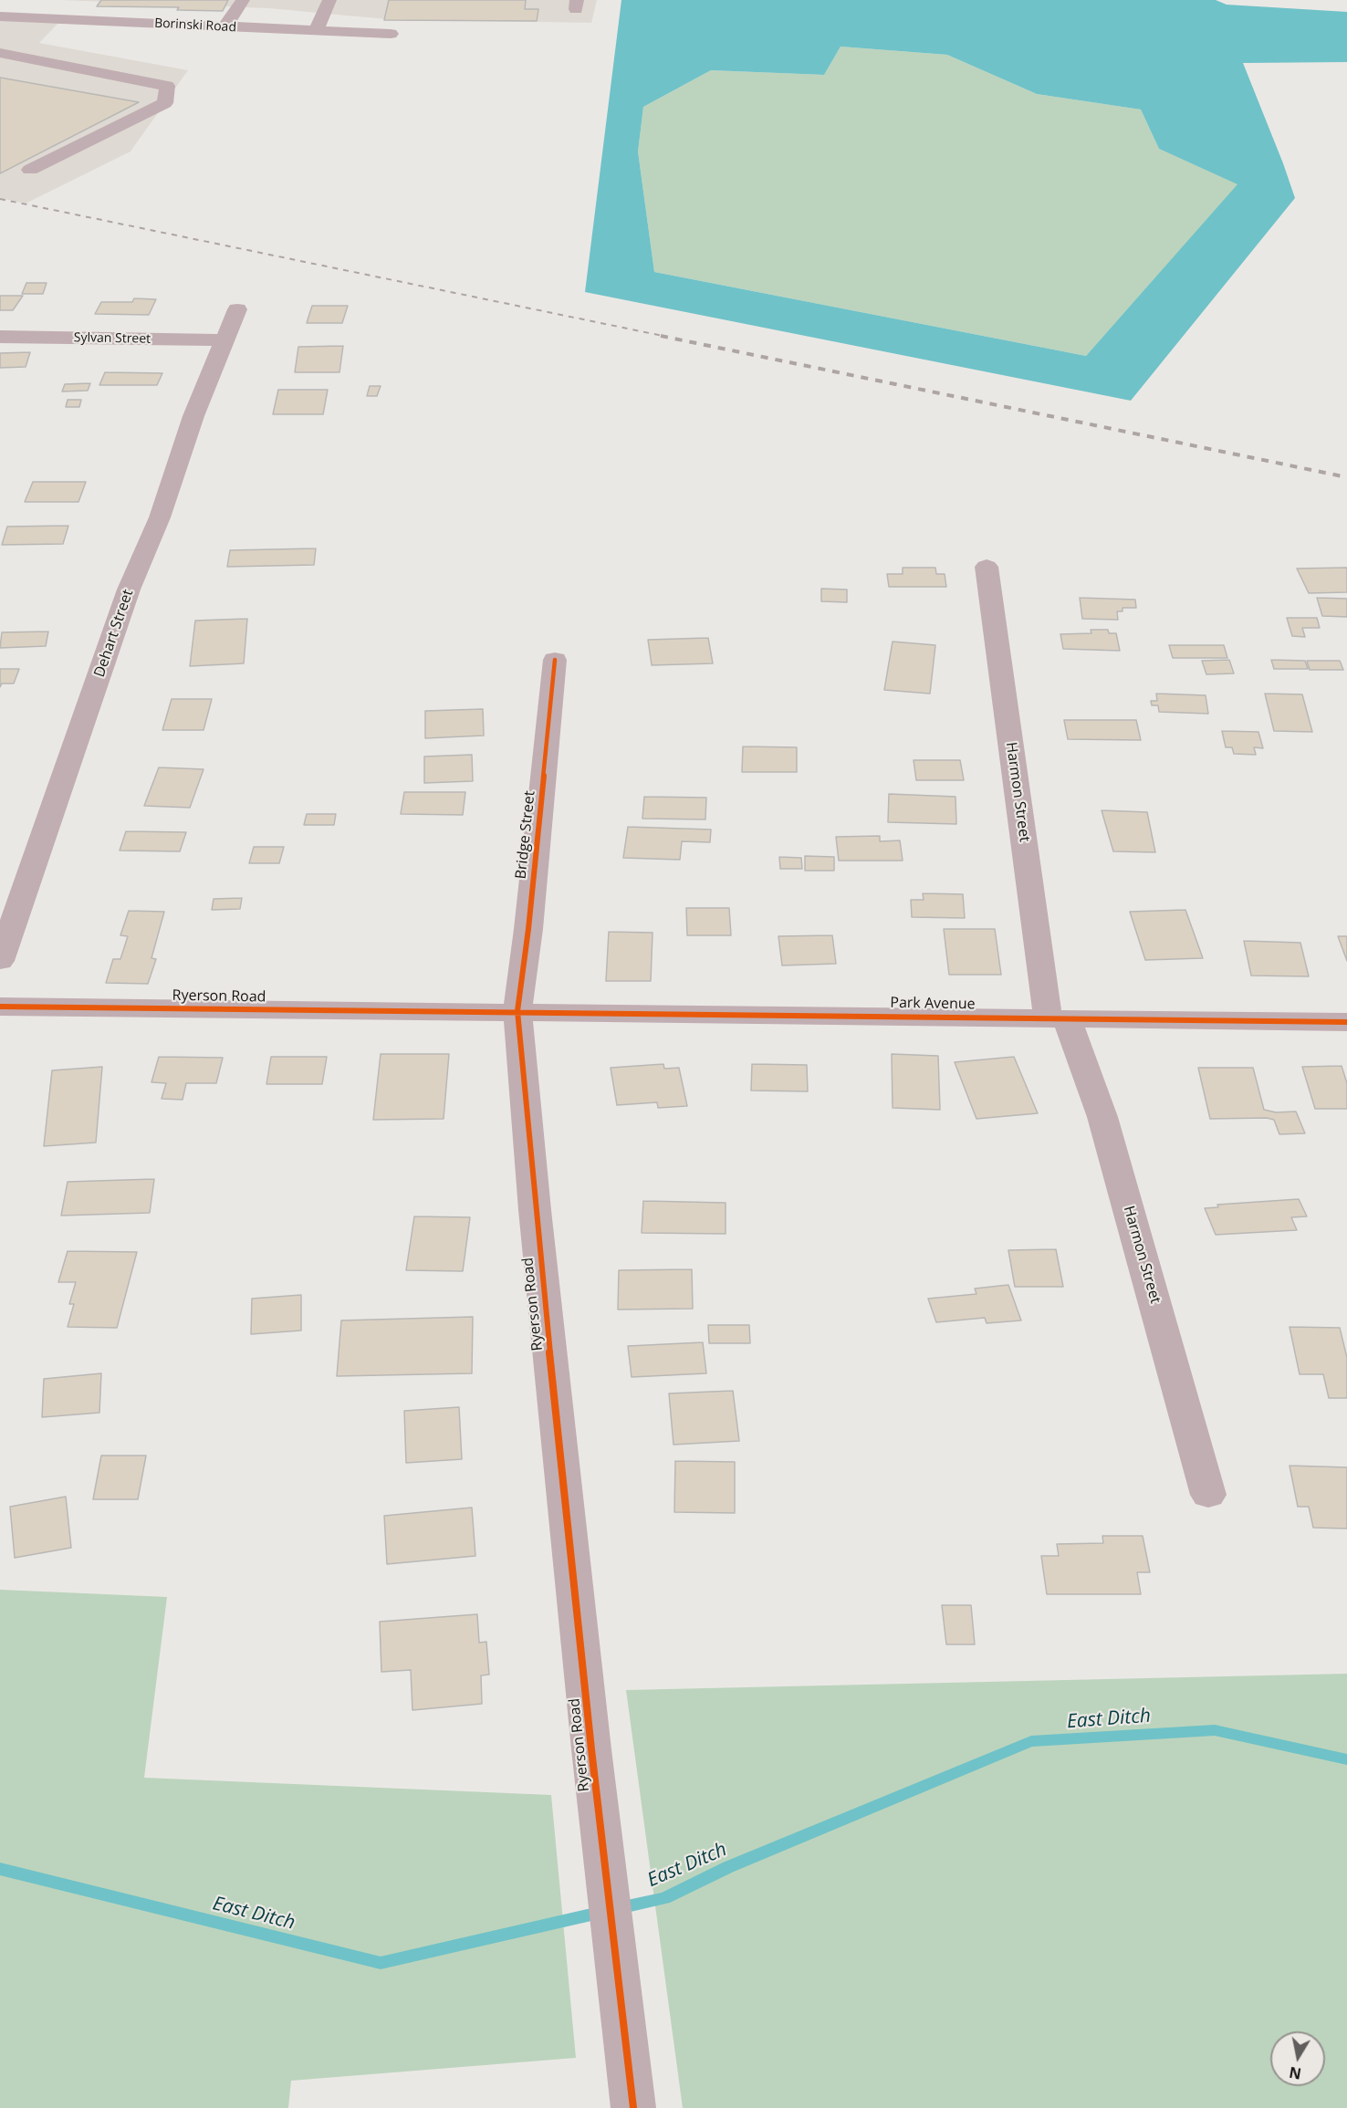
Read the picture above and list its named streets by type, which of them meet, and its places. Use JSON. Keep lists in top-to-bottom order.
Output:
{
  "streets": {
    "street": [
      "Borinski Road",
      "Sylvan Street",
      "Dehart Street",
      "Harmon Street",
      "Bridge Street",
      "Ryerson Road",
      "Park Avenue"
    ]
  },
  "crossings": [
    ["Sylvan Street", "Dehart Street"],
    ["Harmon Street", "Park Avenue"],
    ["Bridge Street", "Ryerson Road"],
    ["Bridge Street", "Park Avenue"],
    ["Ryerson Road", "Park Avenue"]
  ],
  "water": ["East Ditch"],
  "north": "bottom"
}
